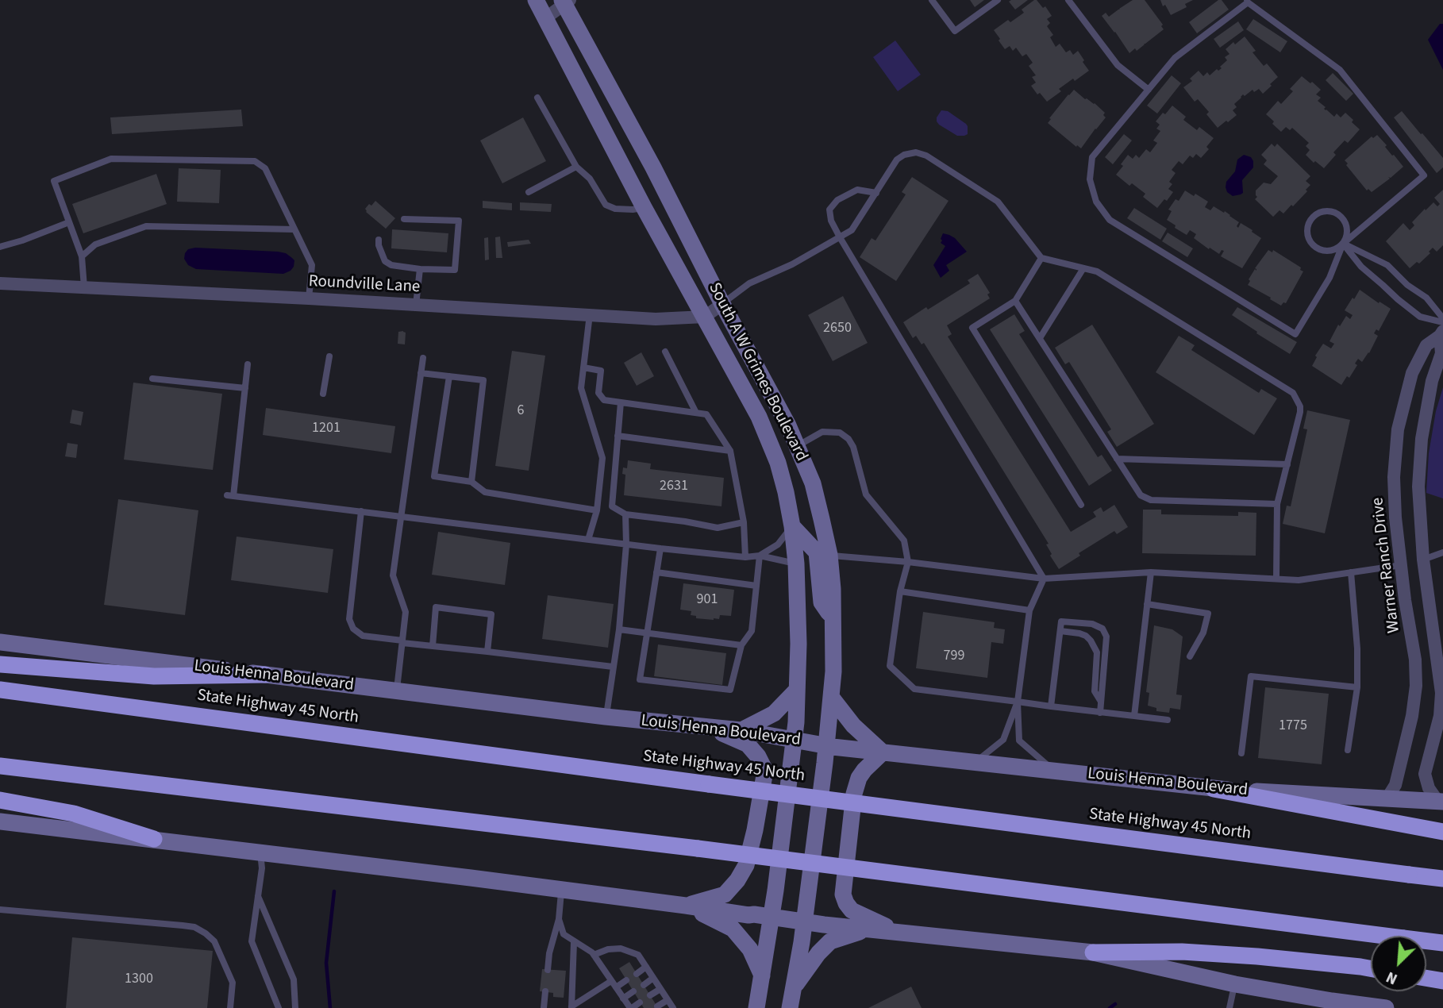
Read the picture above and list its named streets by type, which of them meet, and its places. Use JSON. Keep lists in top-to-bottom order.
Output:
{
  "streets": {
    "highway": ["State Highway 45 North"],
    "main road": ["South A W Grimes Boulevard", "Louis Henna Boulevard"],
    "street": ["Roundville Lane", "Warner Ranch Drive"]
  },
  "crossings": [
    ["Roundville Lane", "South A W Grimes Boulevard"],
    ["South A W Grimes Boulevard", "Louis Henna Boulevard"],
    ["Warner Ranch Drive", "Louis Henna Boulevard"]
  ],
  "house_numbers": [
    "2650",
    "6",
    "1201",
    "2631",
    "901",
    "799",
    "1775",
    "1300"
  ],
  "north": "bottom left"
}
